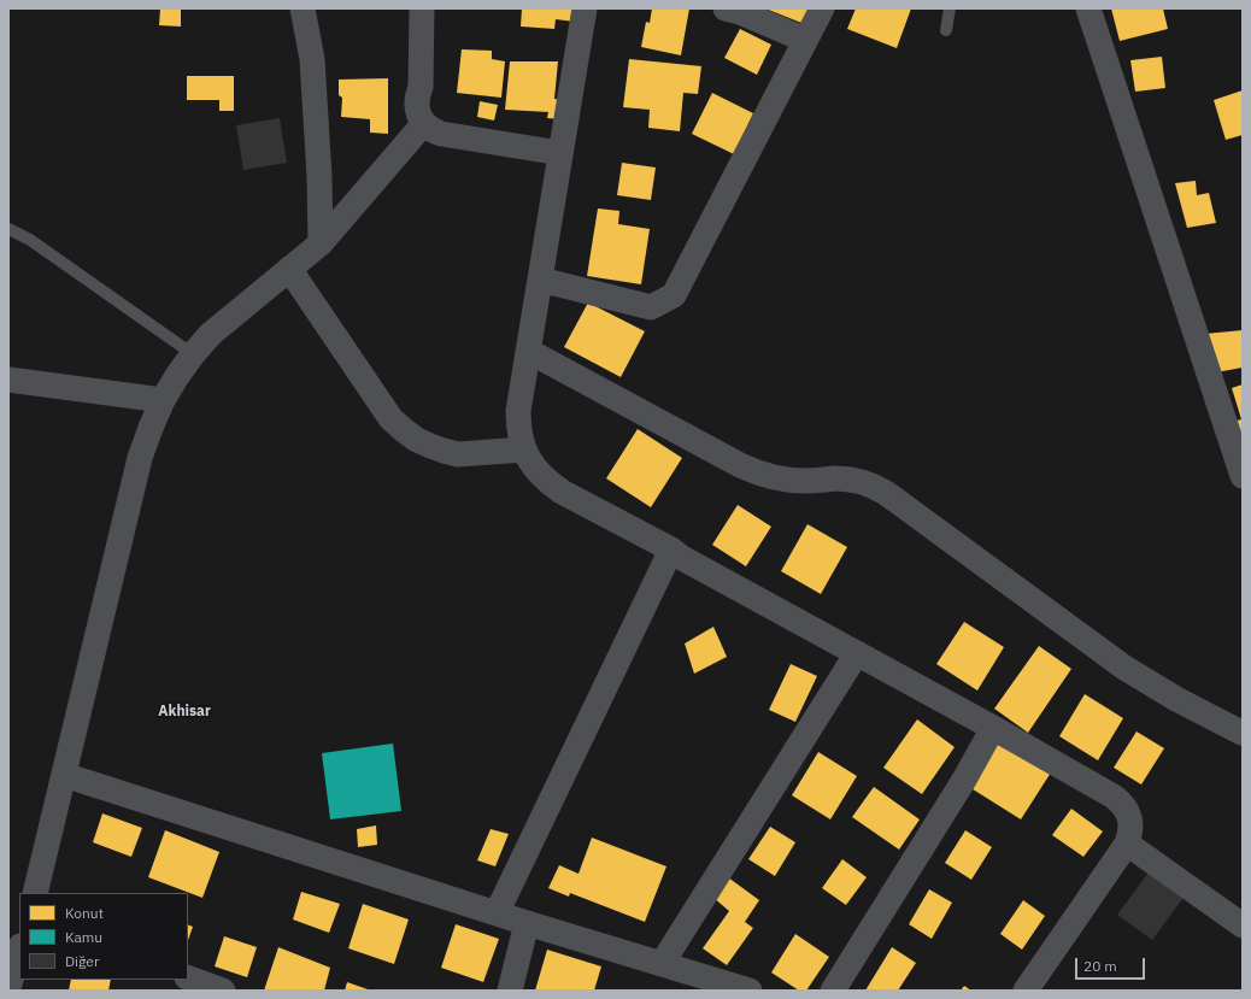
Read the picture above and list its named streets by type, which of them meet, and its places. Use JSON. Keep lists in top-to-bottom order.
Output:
{
  "districts": ["Akhisar"],
  "legend": ["Konut", "Kamu", "Diğer"],
  "scale_bar": "20 m"
}
